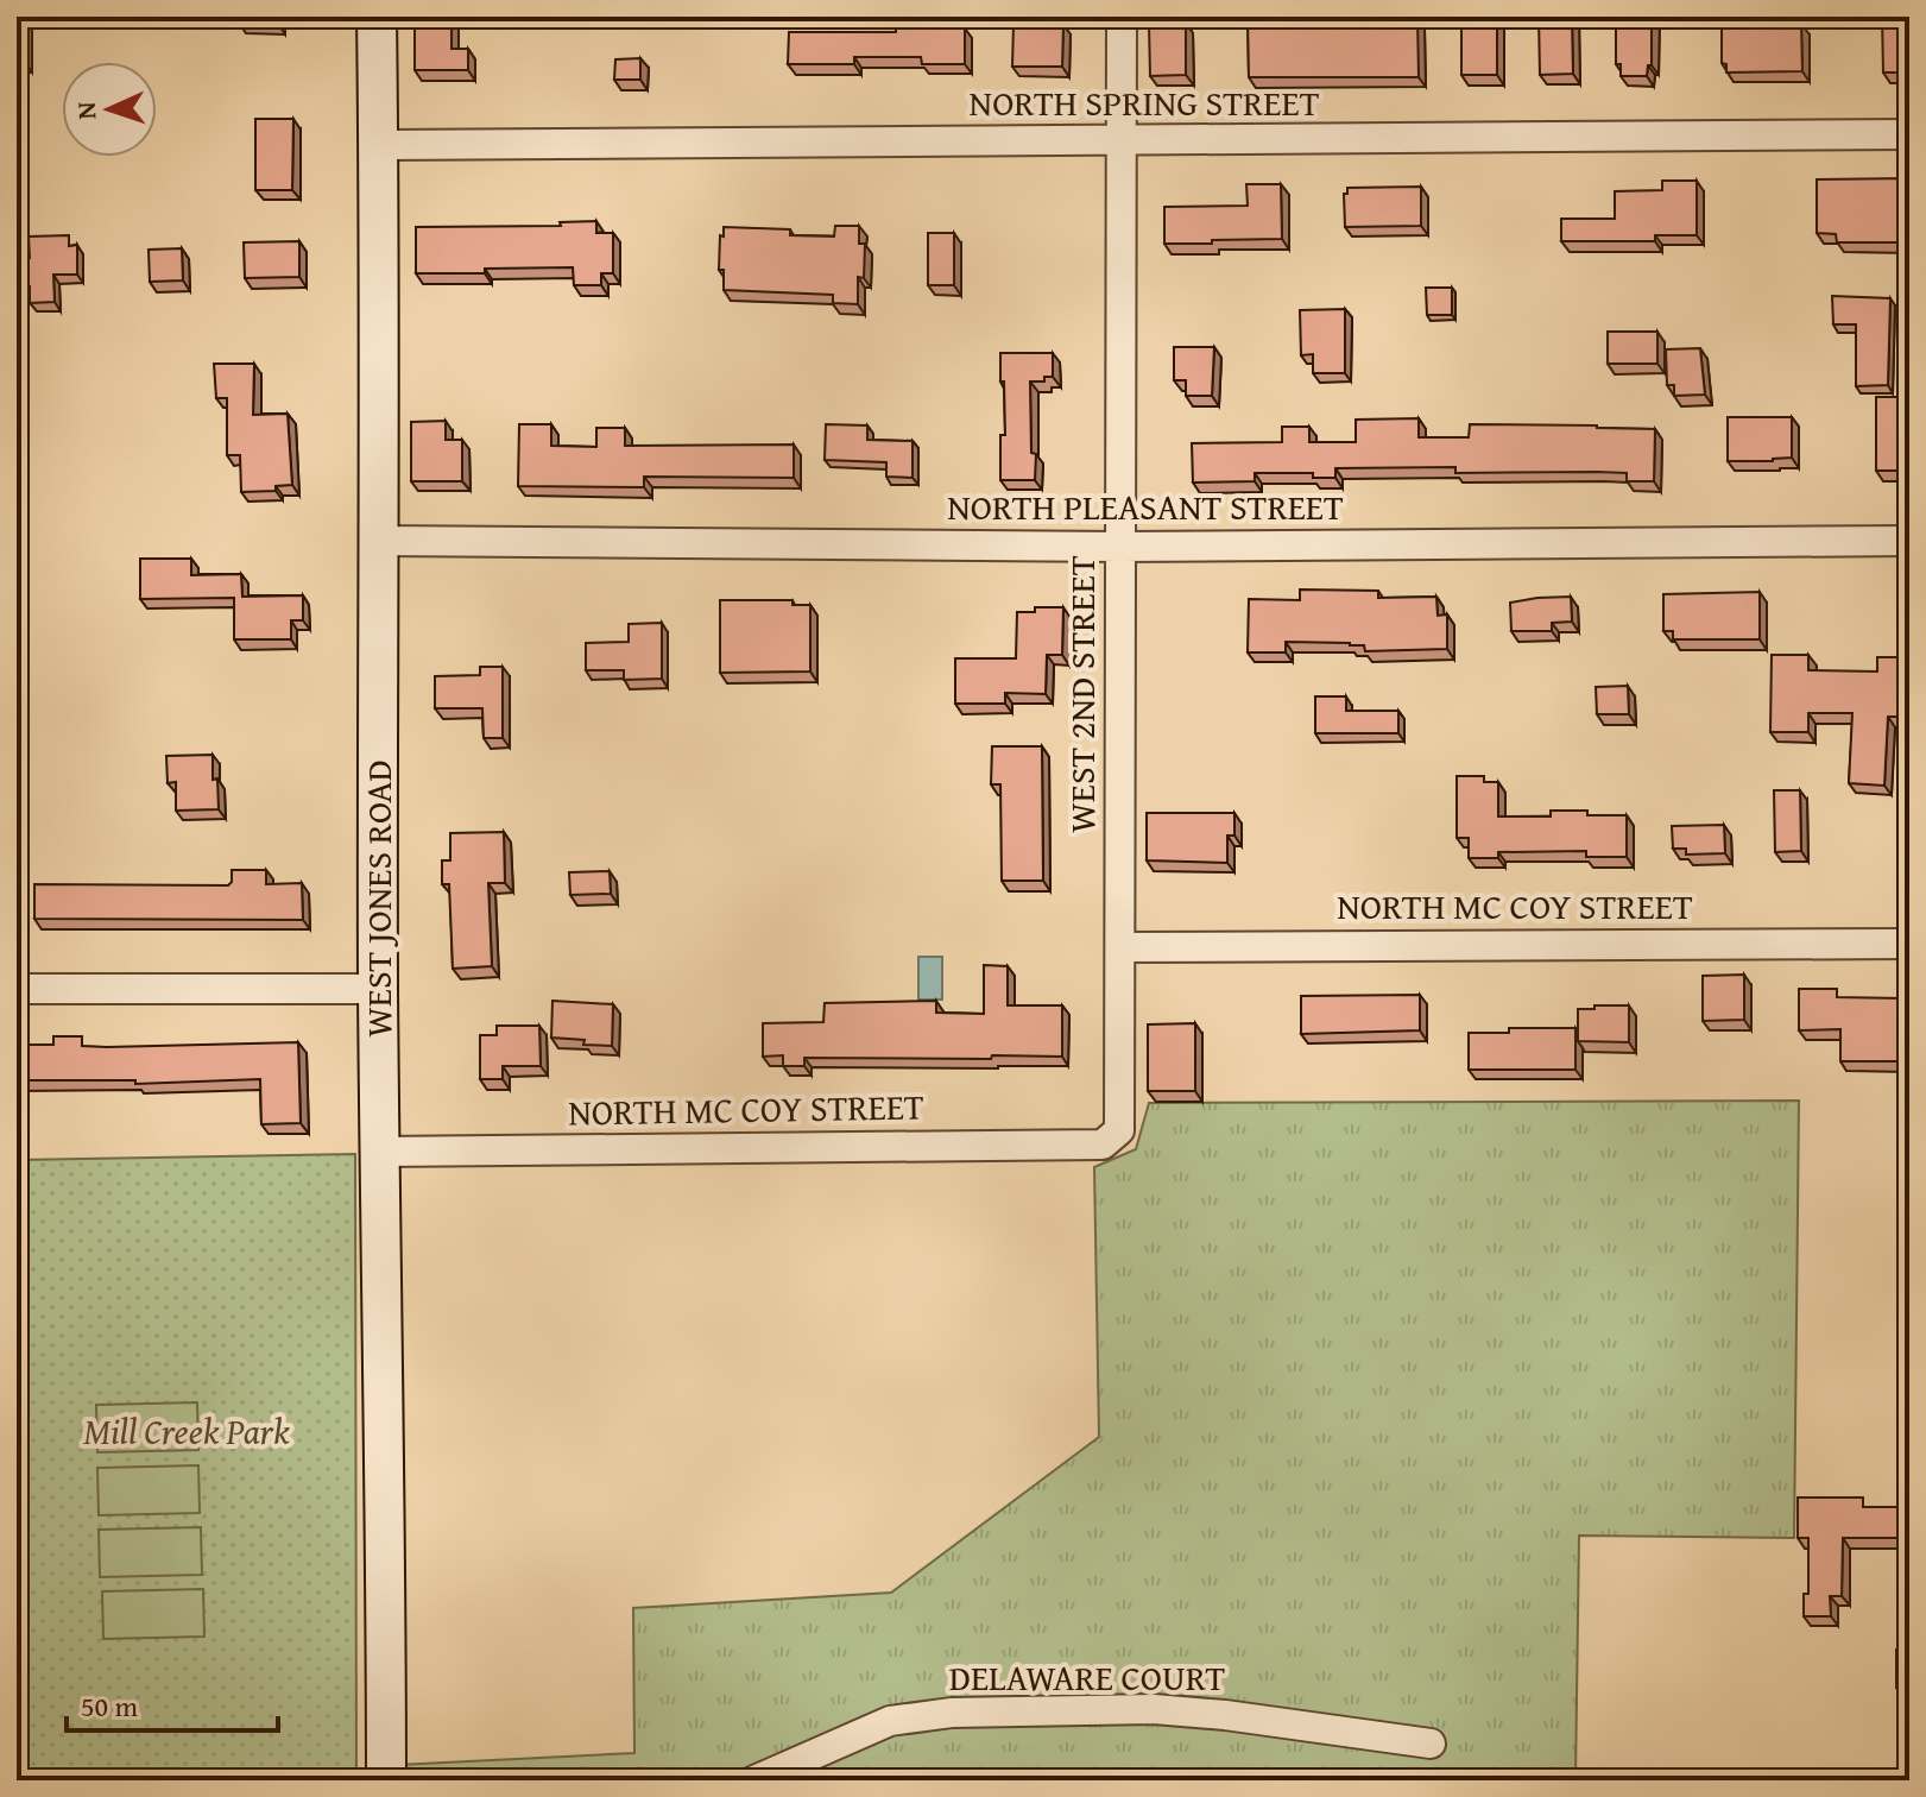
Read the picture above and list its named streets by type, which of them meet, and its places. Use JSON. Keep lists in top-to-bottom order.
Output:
{
  "streets": {
    "street": [
      "NORTH SPRING STREET",
      "NORTH PLEASANT STREET",
      "WEST 2ND STREET",
      "WEST JONES ROAD",
      "NORTH MC COY STREET",
      "DELAWARE COURT"
    ]
  },
  "crossings": [
    ["NORTH SPRING STREET", "WEST 2ND STREET"],
    ["NORTH SPRING STREET", "WEST JONES ROAD"],
    ["NORTH PLEASANT STREET", "WEST 2ND STREET"],
    ["NORTH PLEASANT STREET", "WEST JONES ROAD"],
    ["WEST 2ND STREET", "NORTH MC COY STREET"],
    ["WEST JONES ROAD", "NORTH MC COY STREET"]
  ],
  "parks": ["Mill Creek Park"],
  "scale_bar": "50 m",
  "north": "left"
}
